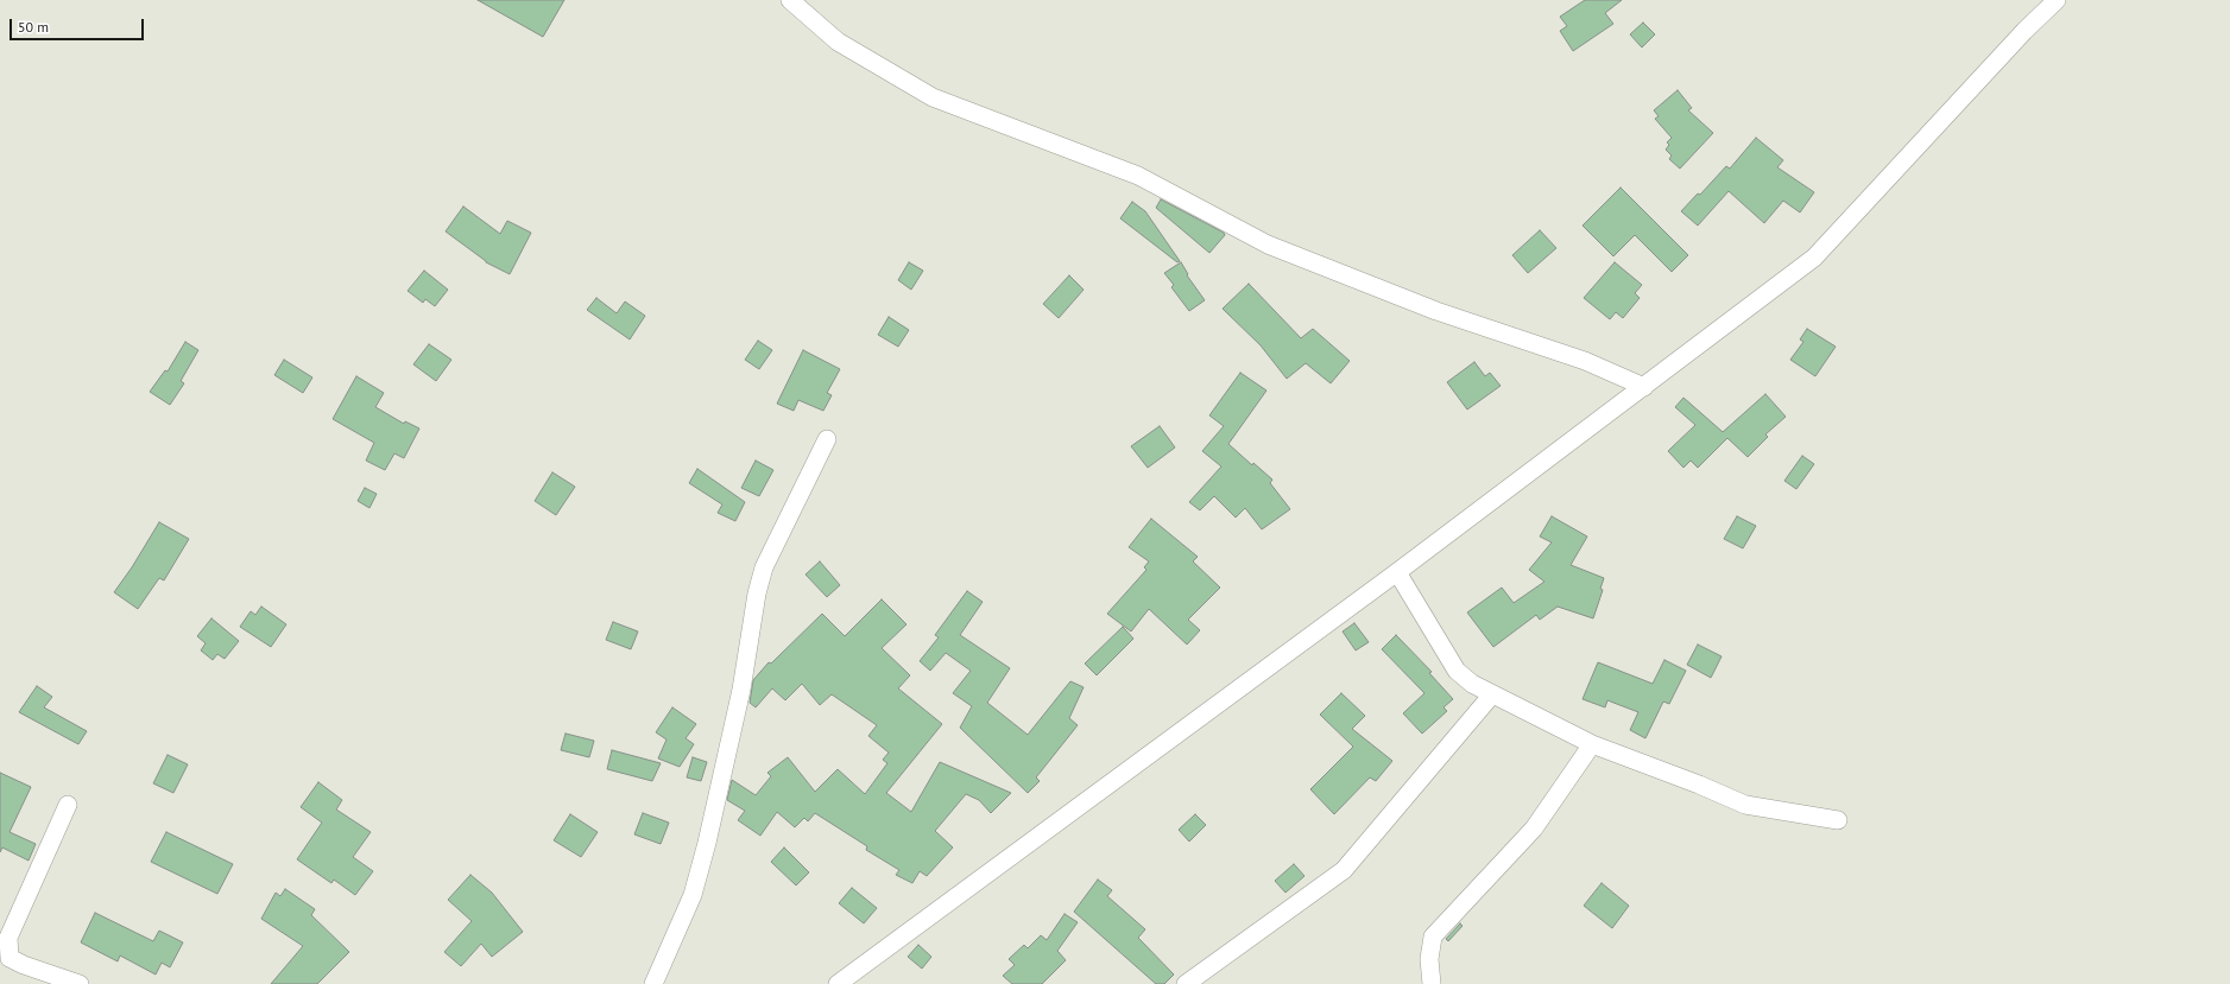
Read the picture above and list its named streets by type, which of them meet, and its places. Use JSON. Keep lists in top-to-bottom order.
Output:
{
  "scale_bar": "50 m"
}
